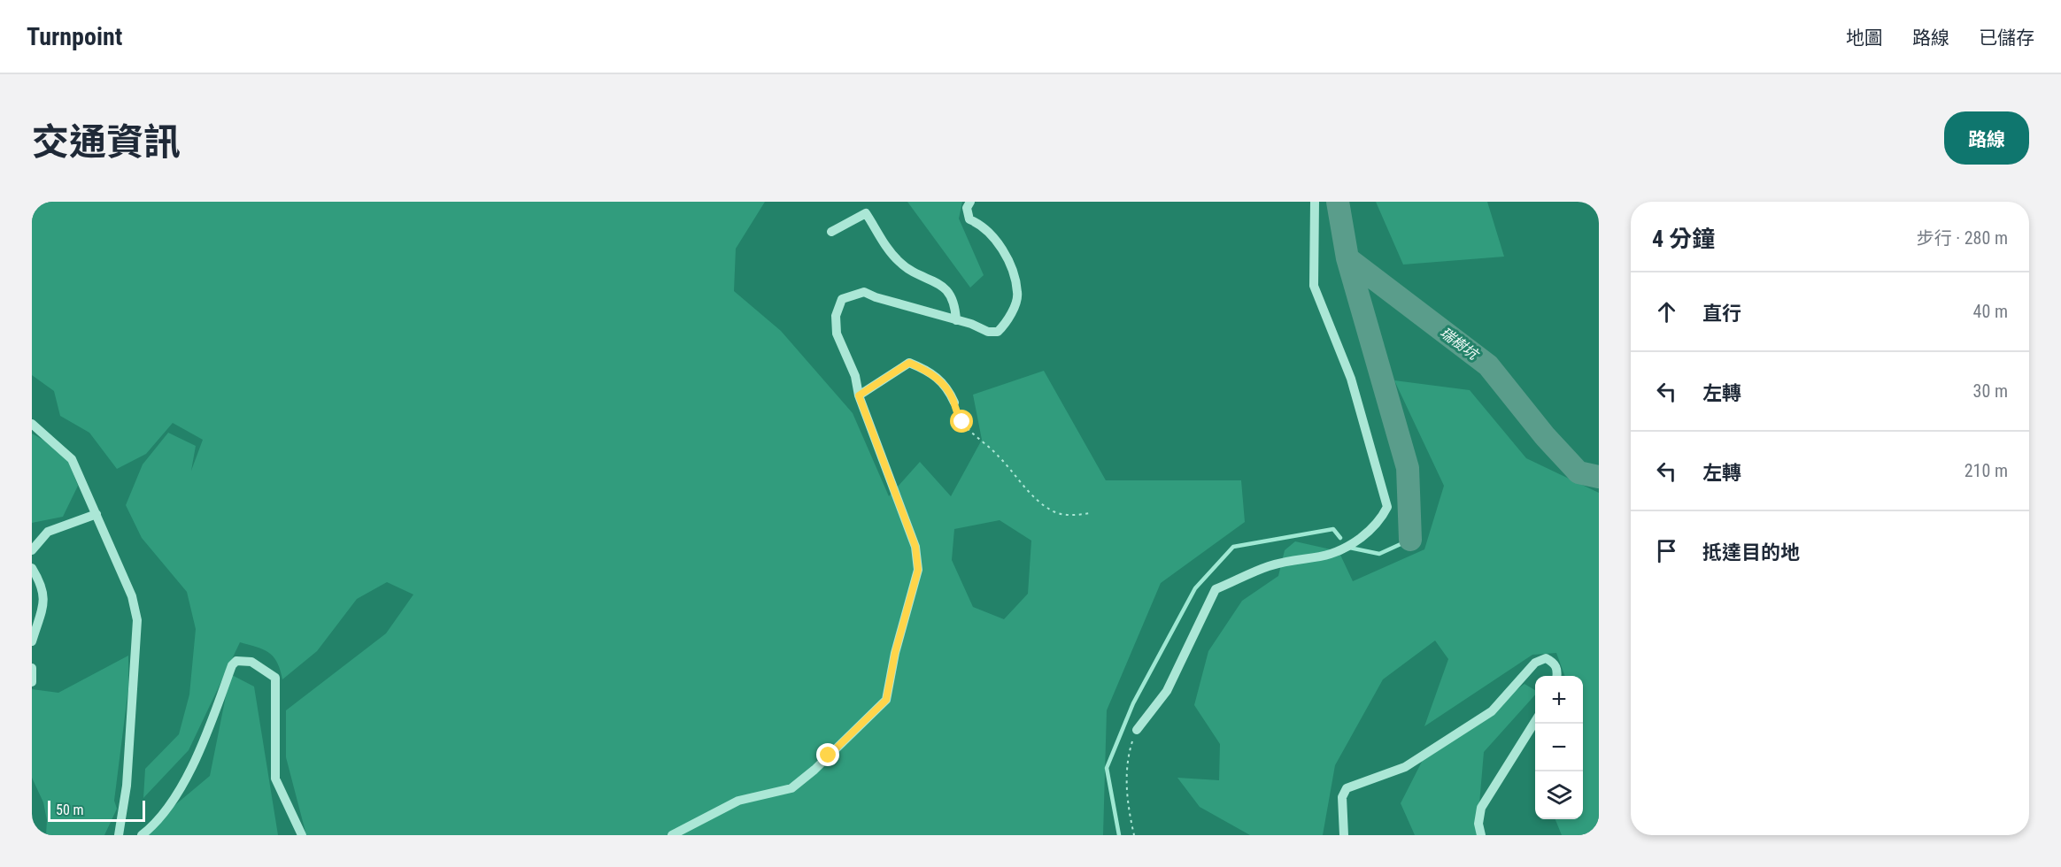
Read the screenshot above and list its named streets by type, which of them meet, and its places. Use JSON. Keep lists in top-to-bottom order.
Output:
{
  "water": ["瑞樹坑"],
  "scale_bar": "50 m",
  "page": {
    "header": "Turnpoint",
    "nav": ["地圖", "路線", "已儲存"],
    "title": "交通資訊",
    "buttons": "路線",
    "heading": ["4 分鐘", "步行 · 280 m"],
    "list": [
      ["直行", "40 m"],
      ["左轉", "30 m"],
      ["左轉", "210 m"],
      "抵達目的地"
    ],
    "map_buttons": ["+", "−"],
    "scale": "50 m"
  }
}
